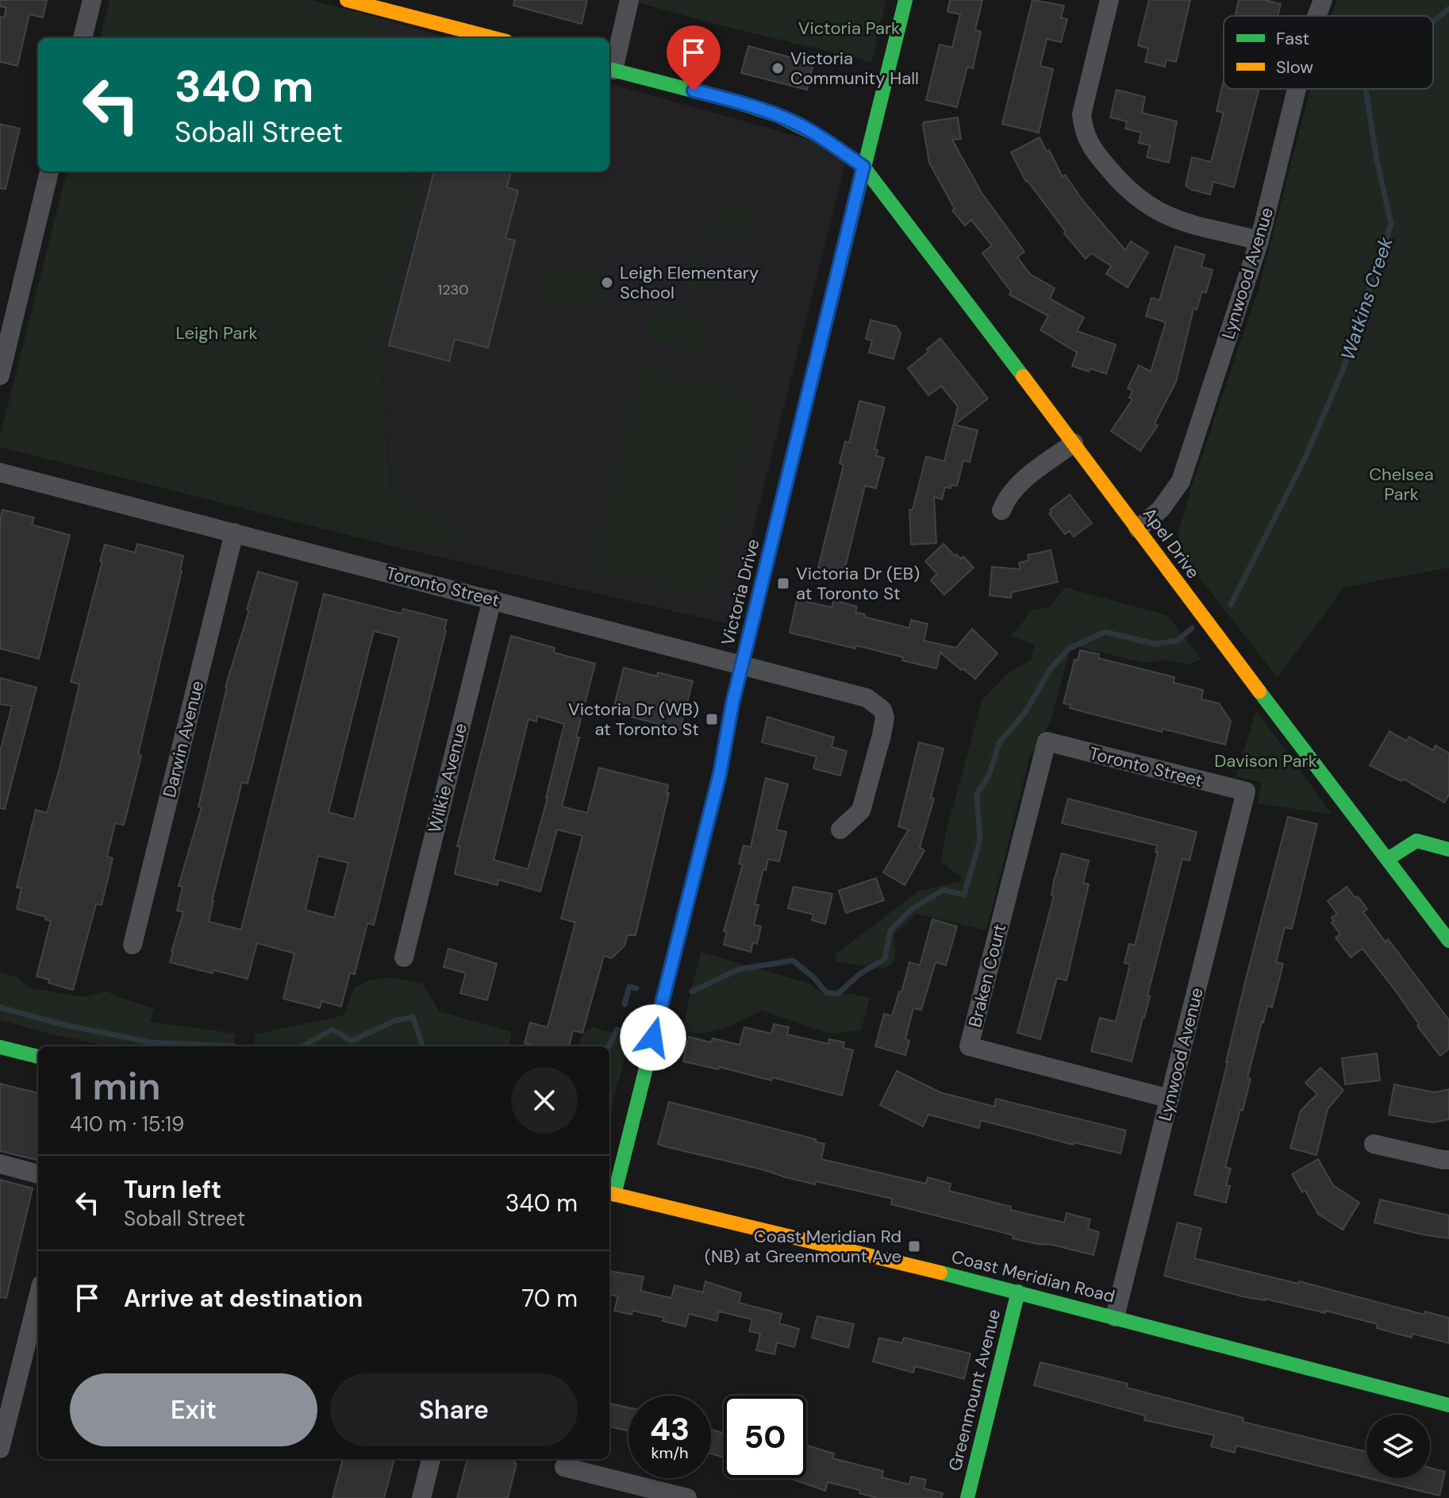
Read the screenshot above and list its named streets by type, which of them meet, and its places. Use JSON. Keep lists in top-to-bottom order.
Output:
{
  "streets": {
    "main road": [
      "Apel Drive",
      "Victoria Drive",
      "Coast Meridian Road",
      "Greenmount Avenue"
    ],
    "street": [
      "Lynwood Avenue",
      "Toronto Street",
      "Darwin Avenue",
      "Wilkie Avenue",
      "Braken Court"
    ]
  },
  "crossings": [
    ["Lynwood Avenue", "Apel Drive"],
    ["Lynwood Avenue", "Toronto Street"],
    ["Lynwood Avenue", "Braken Court"],
    ["Lynwood Avenue", "Coast Meridian Road"],
    ["Apel Drive", "Victoria Drive"],
    ["Toronto Street", "Victoria Drive"],
    ["Toronto Street", "Darwin Avenue"],
    ["Toronto Street", "Wilkie Avenue"],
    ["Toronto Street", "Braken Court"],
    ["Victoria Drive", "Coast Meridian Road"],
    ["Coast Meridian Road", "Greenmount Avenue"]
  ],
  "water": ["Watkins Creek"],
  "parks": [
    "Victoria Park",
    "Leigh Park",
    "Chelsea Park",
    "Davison Park"
  ],
  "places": {
    "other": ["Victoria Community Hall", "Leigh Elementary School"],
    "transit": ["Victoria Dr (EB) at Toronto St", "Victoria Dr (WB) at Toronto St", "Coast Meridian Rd (NB) at Greenmount Ave"]
  },
  "house_numbers": ["1230"],
  "legend": ["Fast", "Slow"],
  "page": {
    "turn": ["340 m", "Soball Street"],
    "heading": ["1 min", "410 m · 15:19"],
    "list": [
      {
        "name": "Turn left",
        "note": "Soball Street",
        "value": "340 m"
      },
      {
        "name": "Arrive at destination",
        "value": "70 m"
      }
    ],
    "buttons": ["Exit", "Share"],
    "speed": "43 km/h",
    "limit": "50"
  }
}
